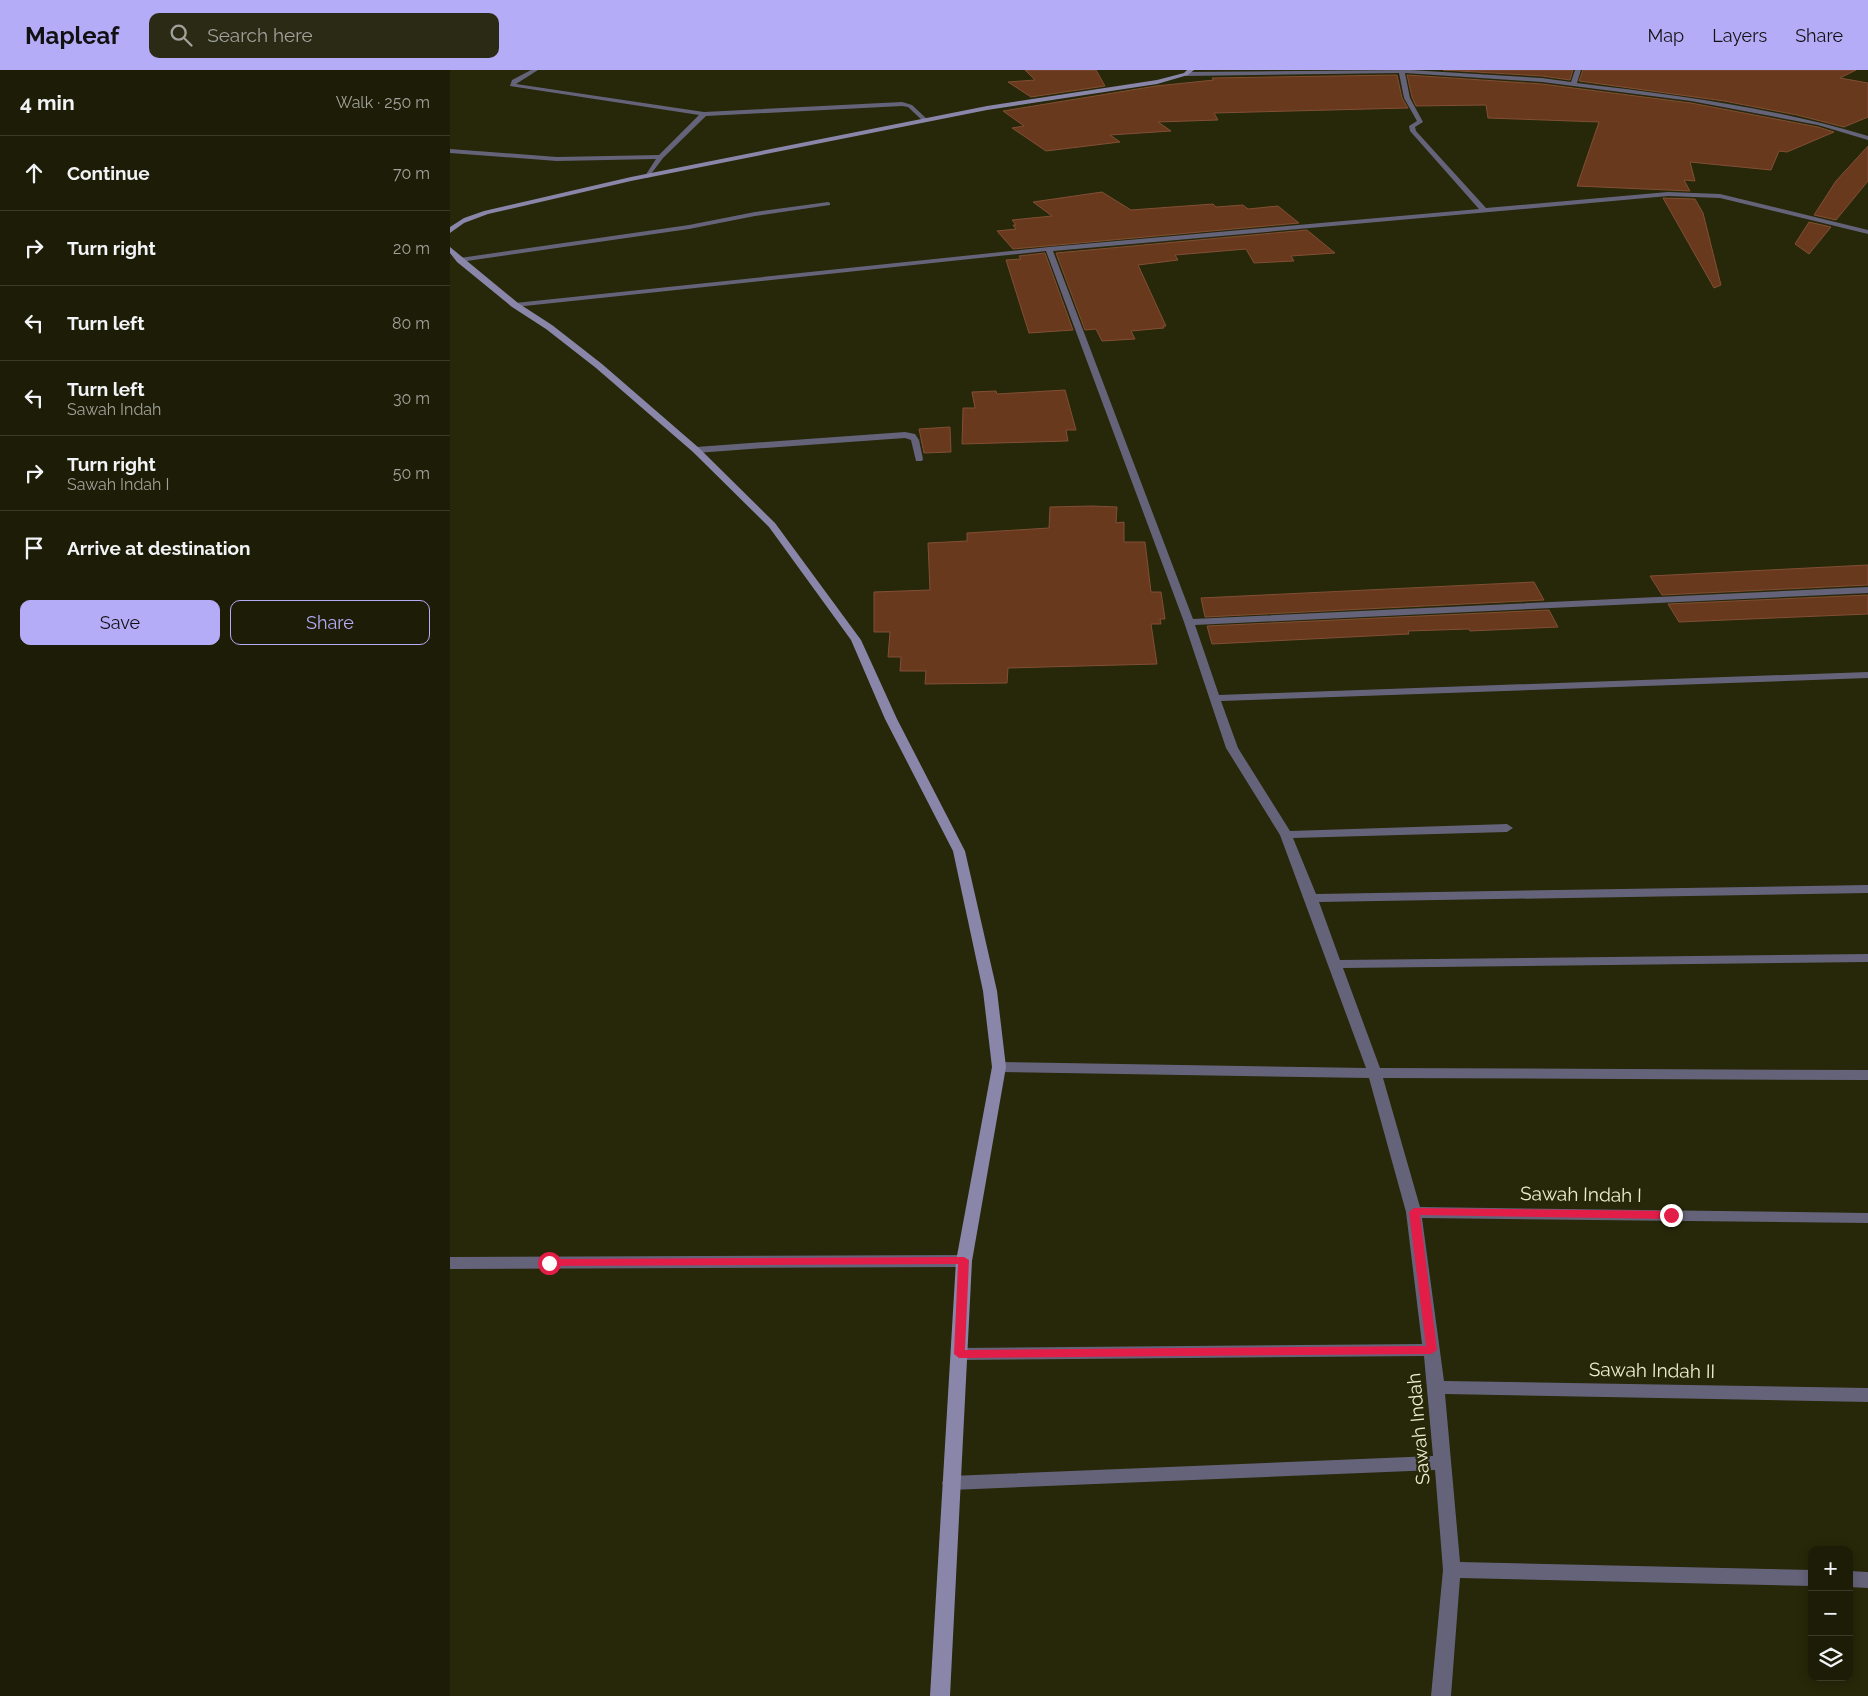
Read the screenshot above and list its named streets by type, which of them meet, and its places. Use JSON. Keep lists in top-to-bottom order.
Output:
{
  "streets": {
    "street": ["Sawah Indah I", "Sawah Indah II", "Sawah Indah"]
  },
  "crossings": [
    ["Sawah Indah I", "Sawah Indah"],
    ["Sawah Indah II", "Sawah Indah"]
  ],
  "page": {
    "header": "Mapleaf",
    "search": "Search here",
    "nav": ["Map", "Layers", "Share"],
    "heading": ["4 min", "Walk · 250 m"],
    "list": [
      ["Continue", "70 m"],
      ["Turn right", "20 m"],
      ["Turn left", "80 m"],
      ["Turn left", "Sawah Indah", "30 m"],
      ["Turn right", "Sawah Indah I", "50 m"],
      "Arrive at destination"
    ],
    "buttons": ["Save", "Share"],
    "map_buttons": ["+", "−"]
  }
}
